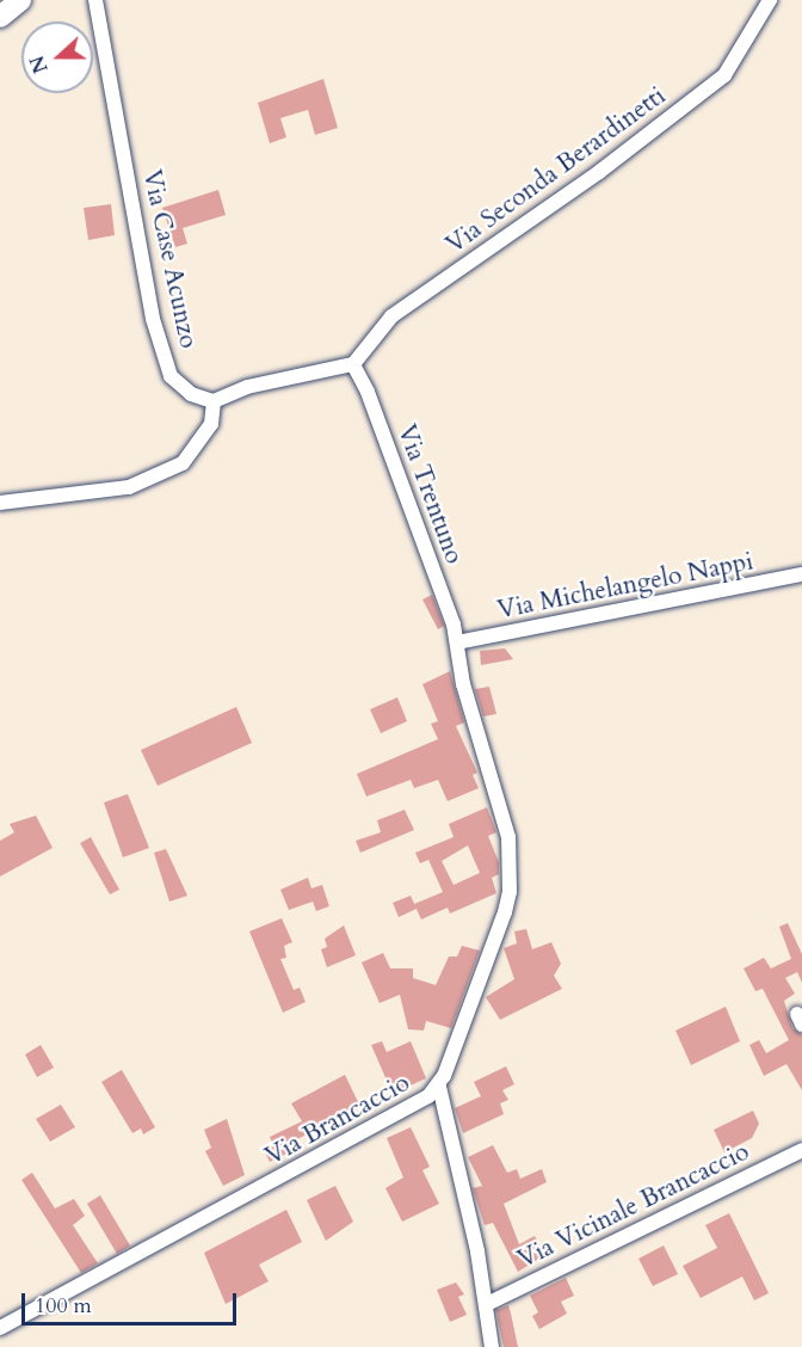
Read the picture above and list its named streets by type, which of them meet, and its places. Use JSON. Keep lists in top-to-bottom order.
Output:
{
  "streets": {
    "street": [
      "Via Seconda Berardinetti",
      "Via Case Acunzo",
      "Via Trentuno",
      "Via Michelangelo Nappi",
      "Via Brancaccio",
      "Via Vicinale Brancaccio"
    ]
  },
  "crossings": [
    ["Via Seconda Berardinetti", "Via Trentuno"],
    ["Via Trentuno", "Via Michelangelo Nappi"],
    ["Via Trentuno", "Via Brancaccio"],
    ["Via Michelangelo Nappi", "Via Brancaccio"]
  ],
  "scale_bar": "100 m",
  "north": "left"
}
